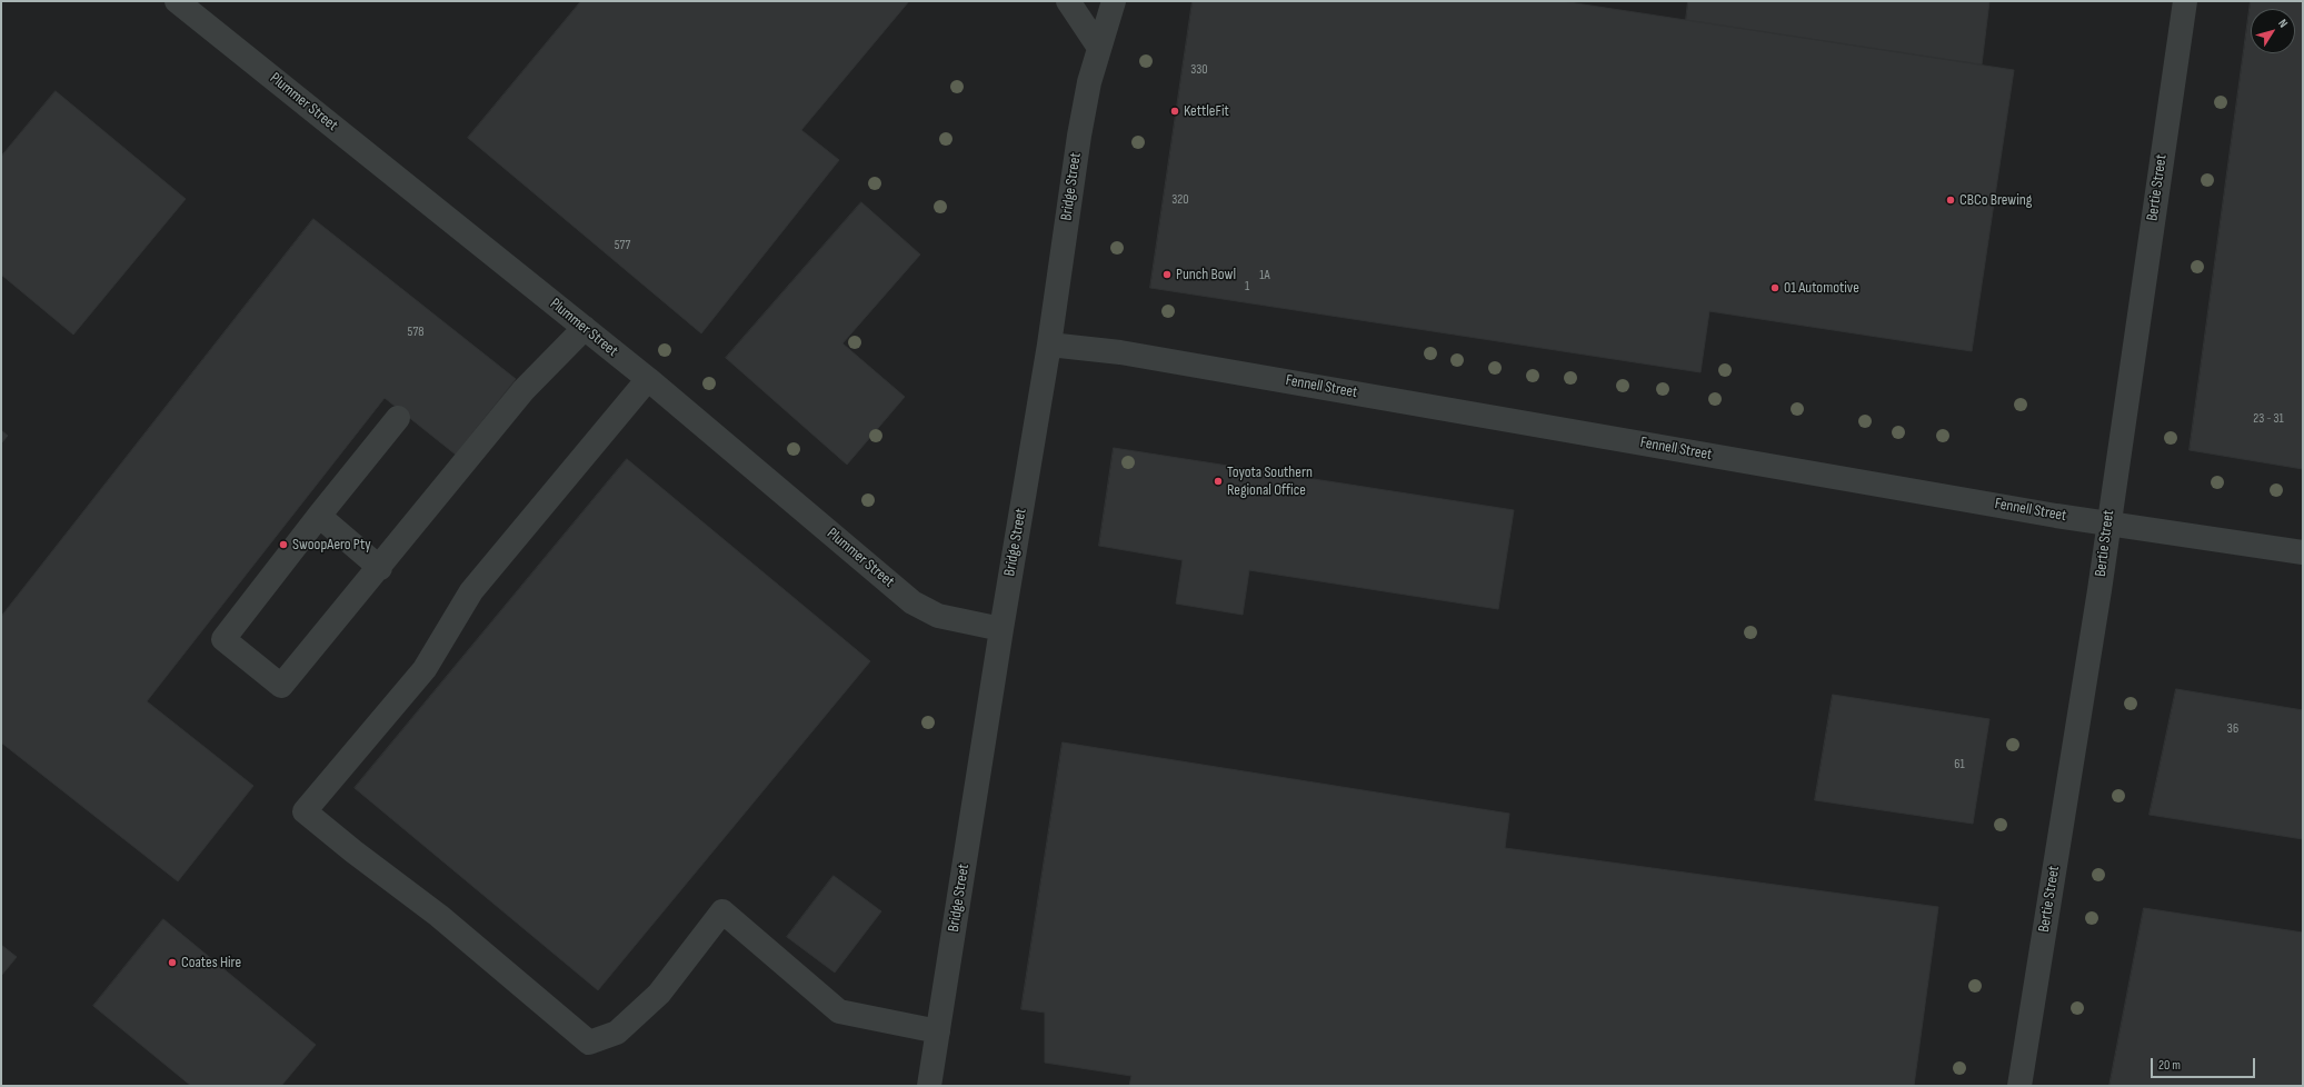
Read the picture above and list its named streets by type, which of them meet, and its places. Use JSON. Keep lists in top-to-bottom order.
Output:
{
  "streets": {
    "street": [
      "Plummer Street",
      "Bridge Street",
      "Bertie Street",
      "Fennell Street"
    ]
  },
  "crossings": [
    ["Plummer Street", "Bridge Street"],
    ["Bridge Street", "Fennell Street"],
    ["Bertie Street", "Fennell Street"]
  ],
  "places": [
    "KettleFit",
    "CBCo Brewing",
    "Punch Bowl",
    "01 Automotive",
    "Toyota Southern Regional Office",
    "SwoopAero Pty",
    "Coates Hire"
  ],
  "house_numbers": [
    "330",
    "320",
    "577",
    "1A",
    "1",
    "578",
    "23 - 31",
    "36",
    "61"
  ],
  "scale_bar": "20 m",
  "north": "top right"
}
